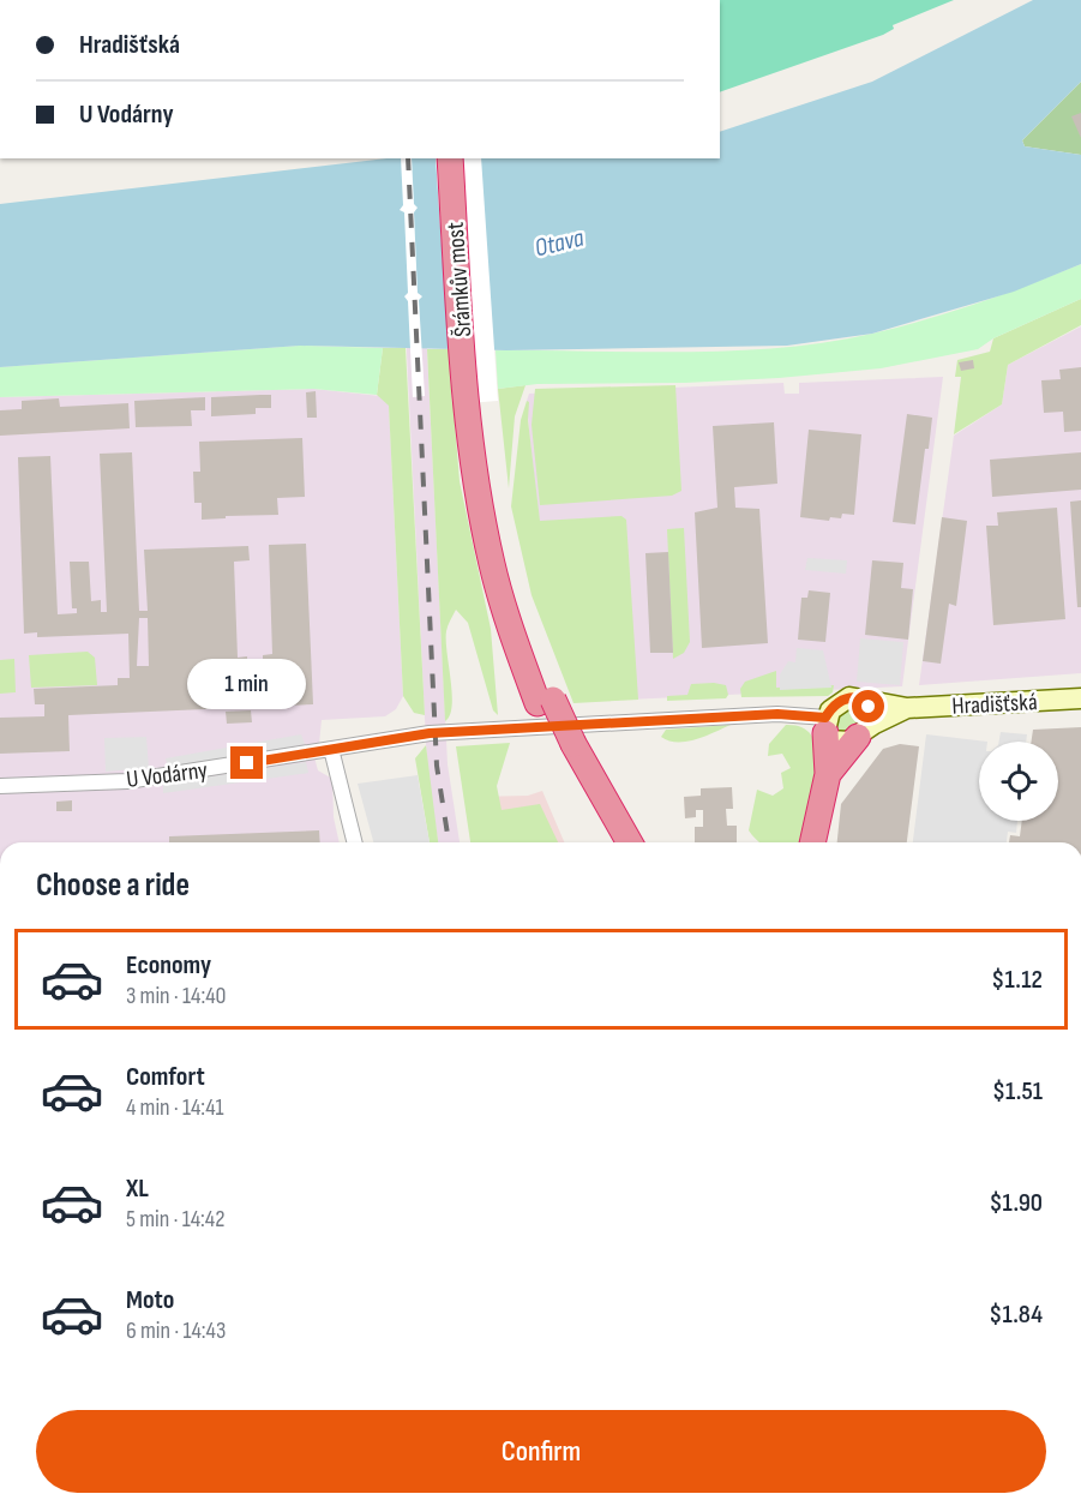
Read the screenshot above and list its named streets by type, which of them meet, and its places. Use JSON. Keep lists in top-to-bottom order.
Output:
{
  "streets": {
    "highway": ["Šrámkův most"],
    "street": ["Hradišťská", "U Vodárny"]
  },
  "water": ["Otava"],
  "page": {
    "banner": ["Hradišťská", "U Vodárny"],
    "bubble": "1 min",
    "heading": "Choose a ride",
    "list": [
      {
        "name": "Economy",
        "note": "3 min · 14:40",
        "value": "$1.12"
      },
      {
        "name": "Comfort",
        "note": "4 min · 14:41",
        "value": "$1.51"
      },
      {
        "name": "XL",
        "note": "5 min · 14:42",
        "value": "$1.90"
      },
      {
        "name": "Moto",
        "note": "6 min · 14:43",
        "value": "$1.84"
      }
    ],
    "buttons": "Confirm"
  }
}
